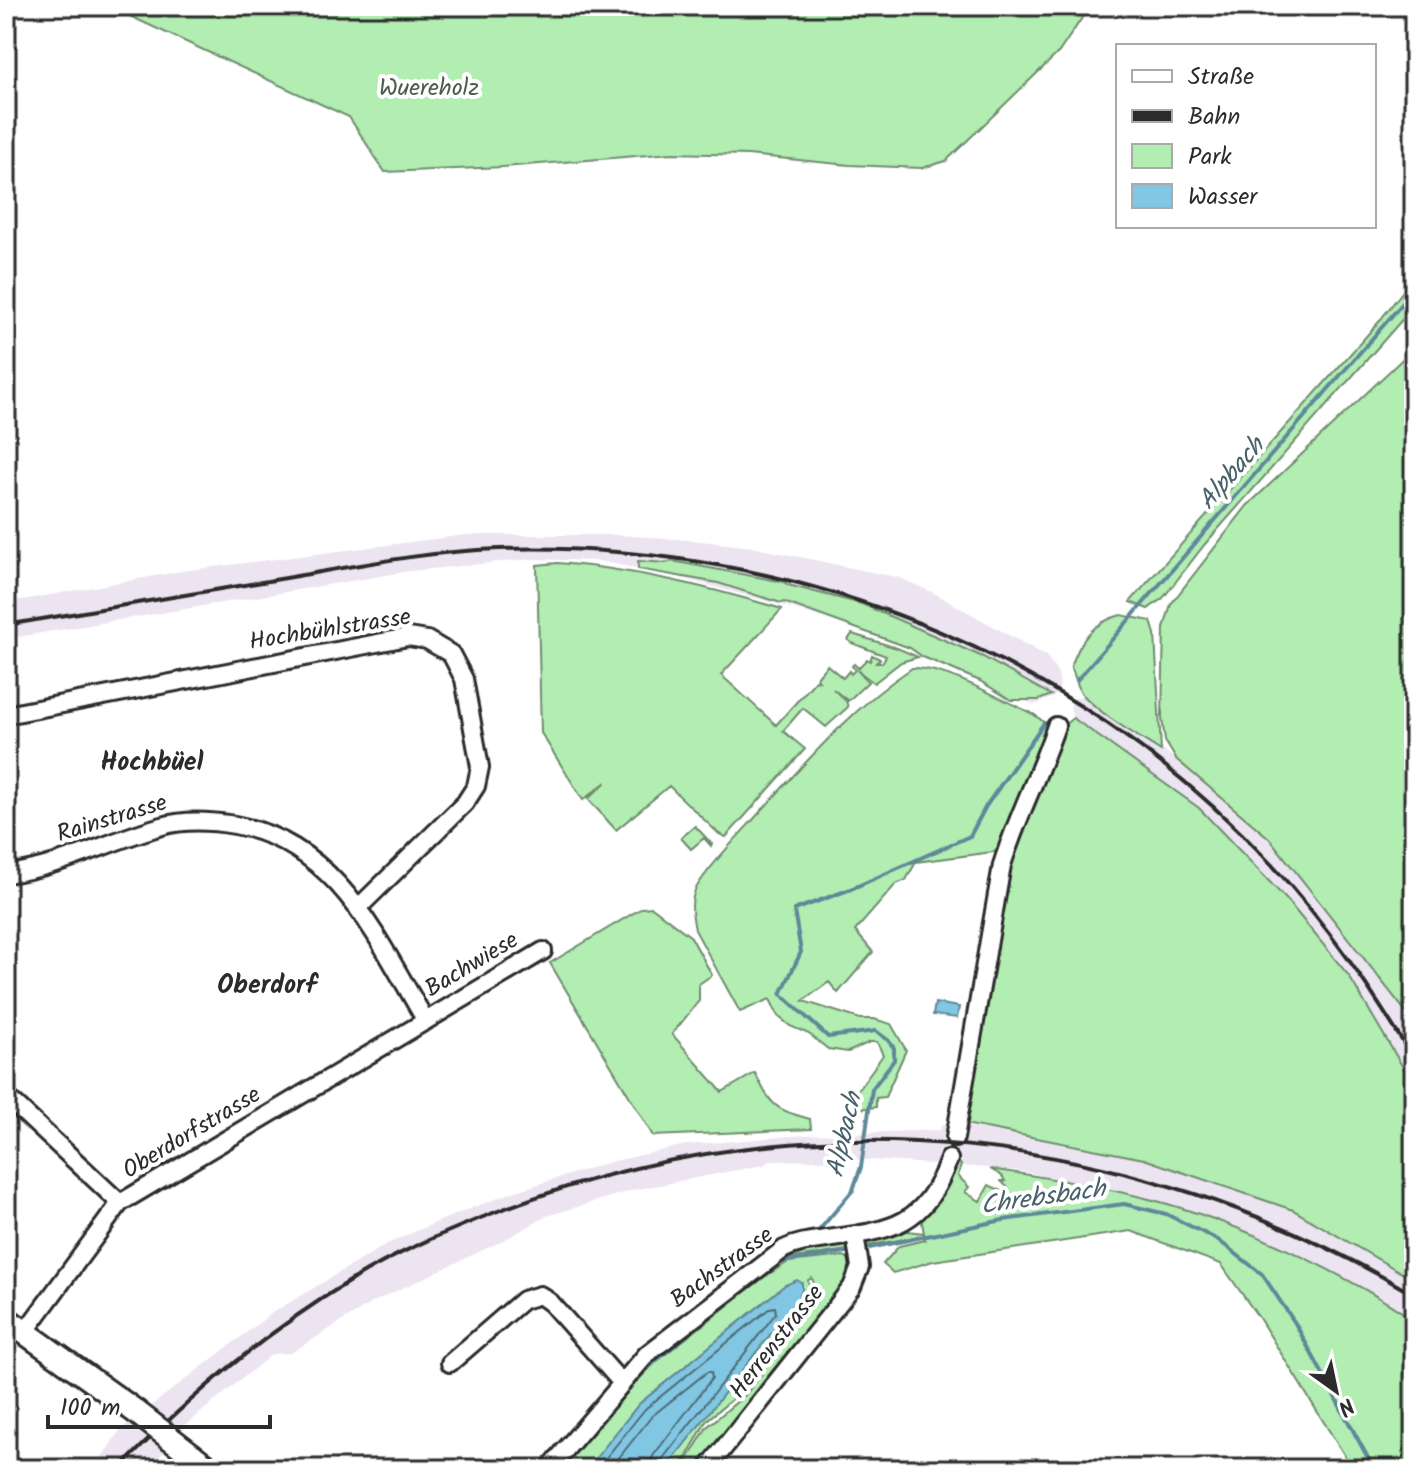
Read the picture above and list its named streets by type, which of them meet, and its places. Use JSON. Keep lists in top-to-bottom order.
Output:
{
  "streets": {
    "street": [
      "Hochbühlstrasse",
      "Rainstrasse",
      "Bachwiese",
      "Oberdorfstrasse",
      "Bachstrasse",
      "Herrenstrasse"
    ]
  },
  "crossings": [
    ["Hochbühlstrasse", "Rainstrasse"],
    ["Rainstrasse", "Bachwiese"],
    ["Rainstrasse", "Oberdorfstrasse"],
    ["Bachwiese", "Oberdorfstrasse"],
    ["Bachstrasse", "Herrenstrasse"]
  ],
  "districts": ["Hochbüel", "Oberdorf"],
  "water": ["Alpbach", "Chrebsbach"],
  "parks": ["Wuereholz"],
  "legend": [
    "Straße",
    "Bahn",
    "Park",
    "Wasser"
  ],
  "scale_bar": "100 m",
  "north": "bottom right"
}
